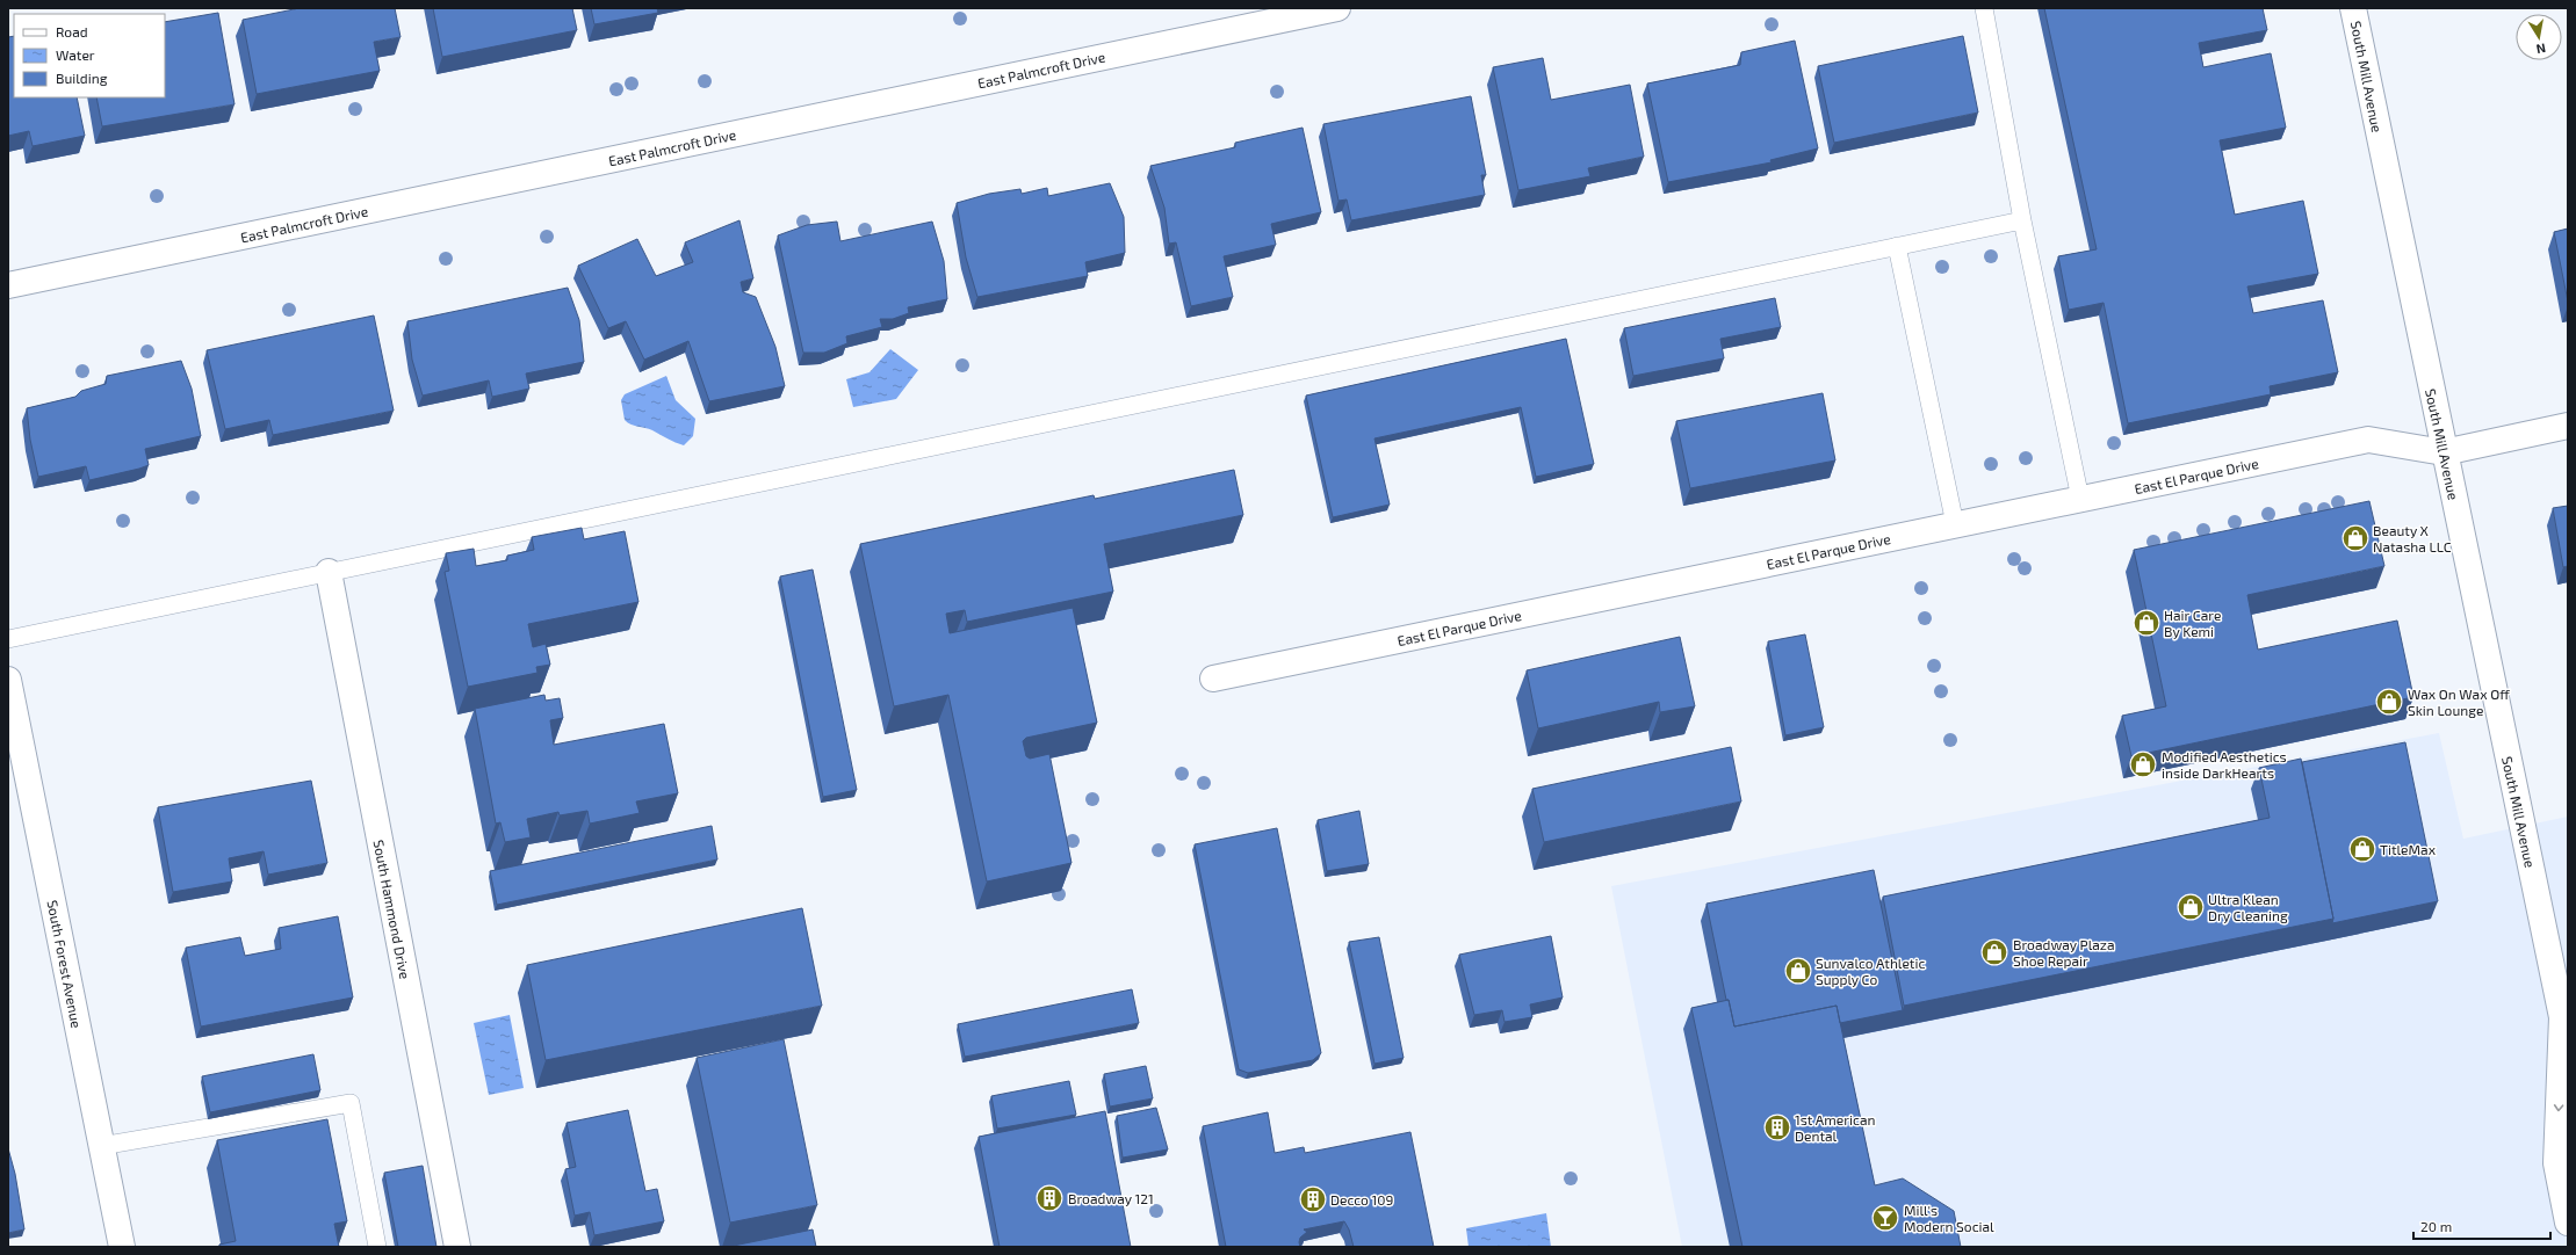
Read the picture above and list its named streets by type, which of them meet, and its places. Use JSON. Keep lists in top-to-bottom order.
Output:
{
  "streets": {
    "street": [
      "East Palmcroft Drive",
      "South Mill Avenue",
      "East El Parque Drive",
      "South Hammond Drive",
      "South Forest Avenue"
    ]
  },
  "crossings": [
    ["South Mill Avenue", "East El Parque Drive"]
  ],
  "places": {
    "shop": [
      "Beauty X Natasha LLC",
      "Hair Care By Kemi",
      "Wax On Wax Off Skin Lounge",
      "Modified Aesthetics inside DarkHearts",
      "TitleMax",
      "Ultra Klean Dry Cleaning",
      "Broadway Plaza Shoe Repair",
      "Sunvalco Athletic Supply Co"
    ],
    "building": ["1st American Dental", "Broadway 121", "Decco 109"],
    "bar": ["Mill's Modern Social"]
  },
  "legend": ["Road", "Water", "Building"],
  "scale_bar": "20 m",
  "north": "bottom"
}
